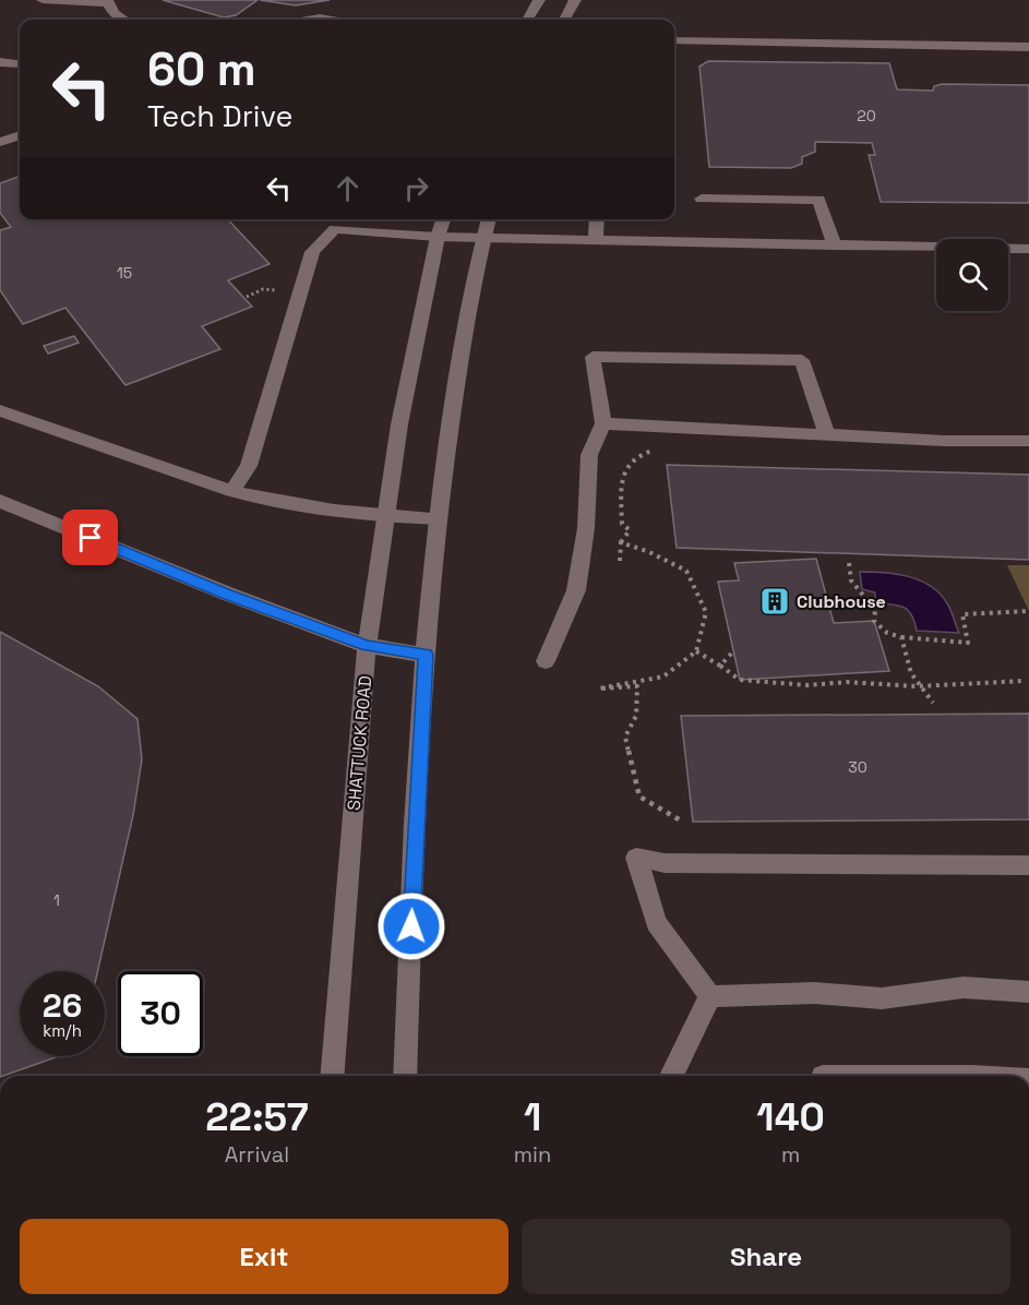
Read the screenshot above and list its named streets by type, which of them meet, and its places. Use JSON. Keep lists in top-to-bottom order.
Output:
{
  "streets": {
    "street": ["SHATTUCK ROAD"]
  },
  "places": {
    "building": ["Clubhouse"]
  },
  "house_numbers": [
    "20",
    "15",
    "30",
    "1"
  ],
  "page": {
    "turn": ["60 m", "Tech Drive"],
    "speed": "26 km/h",
    "limit": "30",
    "eta": [
      "22:57",
      "Arrival",
      "1",
      "min",
      "140",
      "m"
    ],
    "buttons": ["Exit", "Share"]
  }
}
